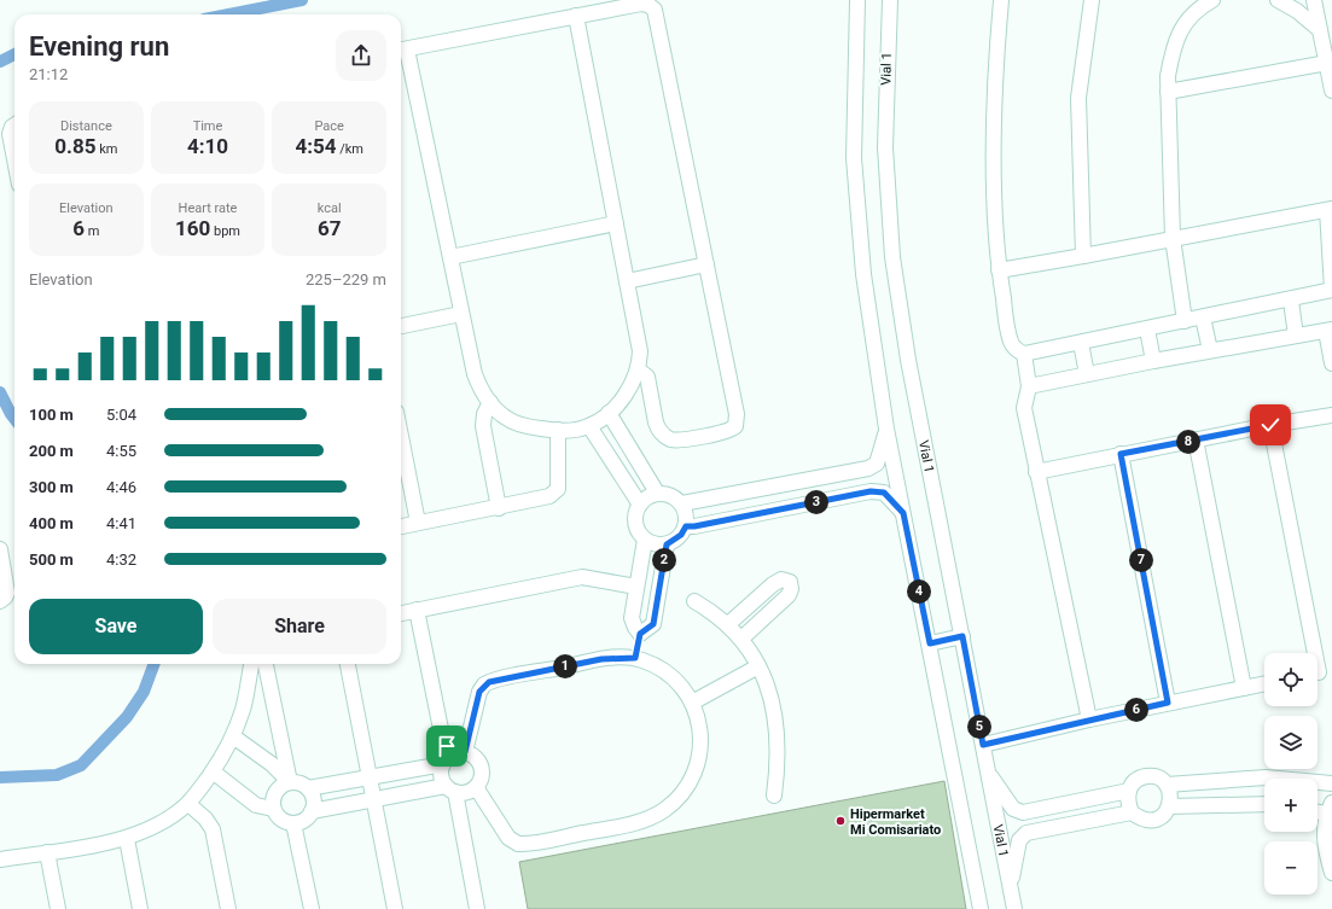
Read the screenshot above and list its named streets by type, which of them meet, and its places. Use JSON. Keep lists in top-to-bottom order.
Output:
{
  "streets": {
    "street": ["Vial 1"]
  },
  "places": ["Hipermarket Mi Comisariato"],
  "page": {
    "heading": ["Evening run", "21:12"],
    "stats": [
      ["Distance", "0.85 km"],
      ["Time", "4:10"],
      ["Pace", "4:54 /km"],
      ["Elevation", "6 m"],
      ["Heart rate", "160 bpm"],
      ["kcal", "67"]
    ],
    "chart": ["Elevation", "225–229 m"],
    "list": [
      {
        "name": "100 m",
        "note": "5:04"
      },
      {
        "name": "200 m",
        "note": "4:55"
      },
      {
        "name": "300 m",
        "note": "4:46"
      },
      {
        "name": "400 m",
        "note": "4:41"
      },
      {
        "name": "500 m",
        "note": "4:32"
      }
    ],
    "pins": [
      "8",
      "3",
      "2",
      "7",
      "4",
      "1",
      "6",
      "5"
    ],
    "buttons": ["Save", "Share"],
    "map_buttons": ["+", "−"]
  }
}
